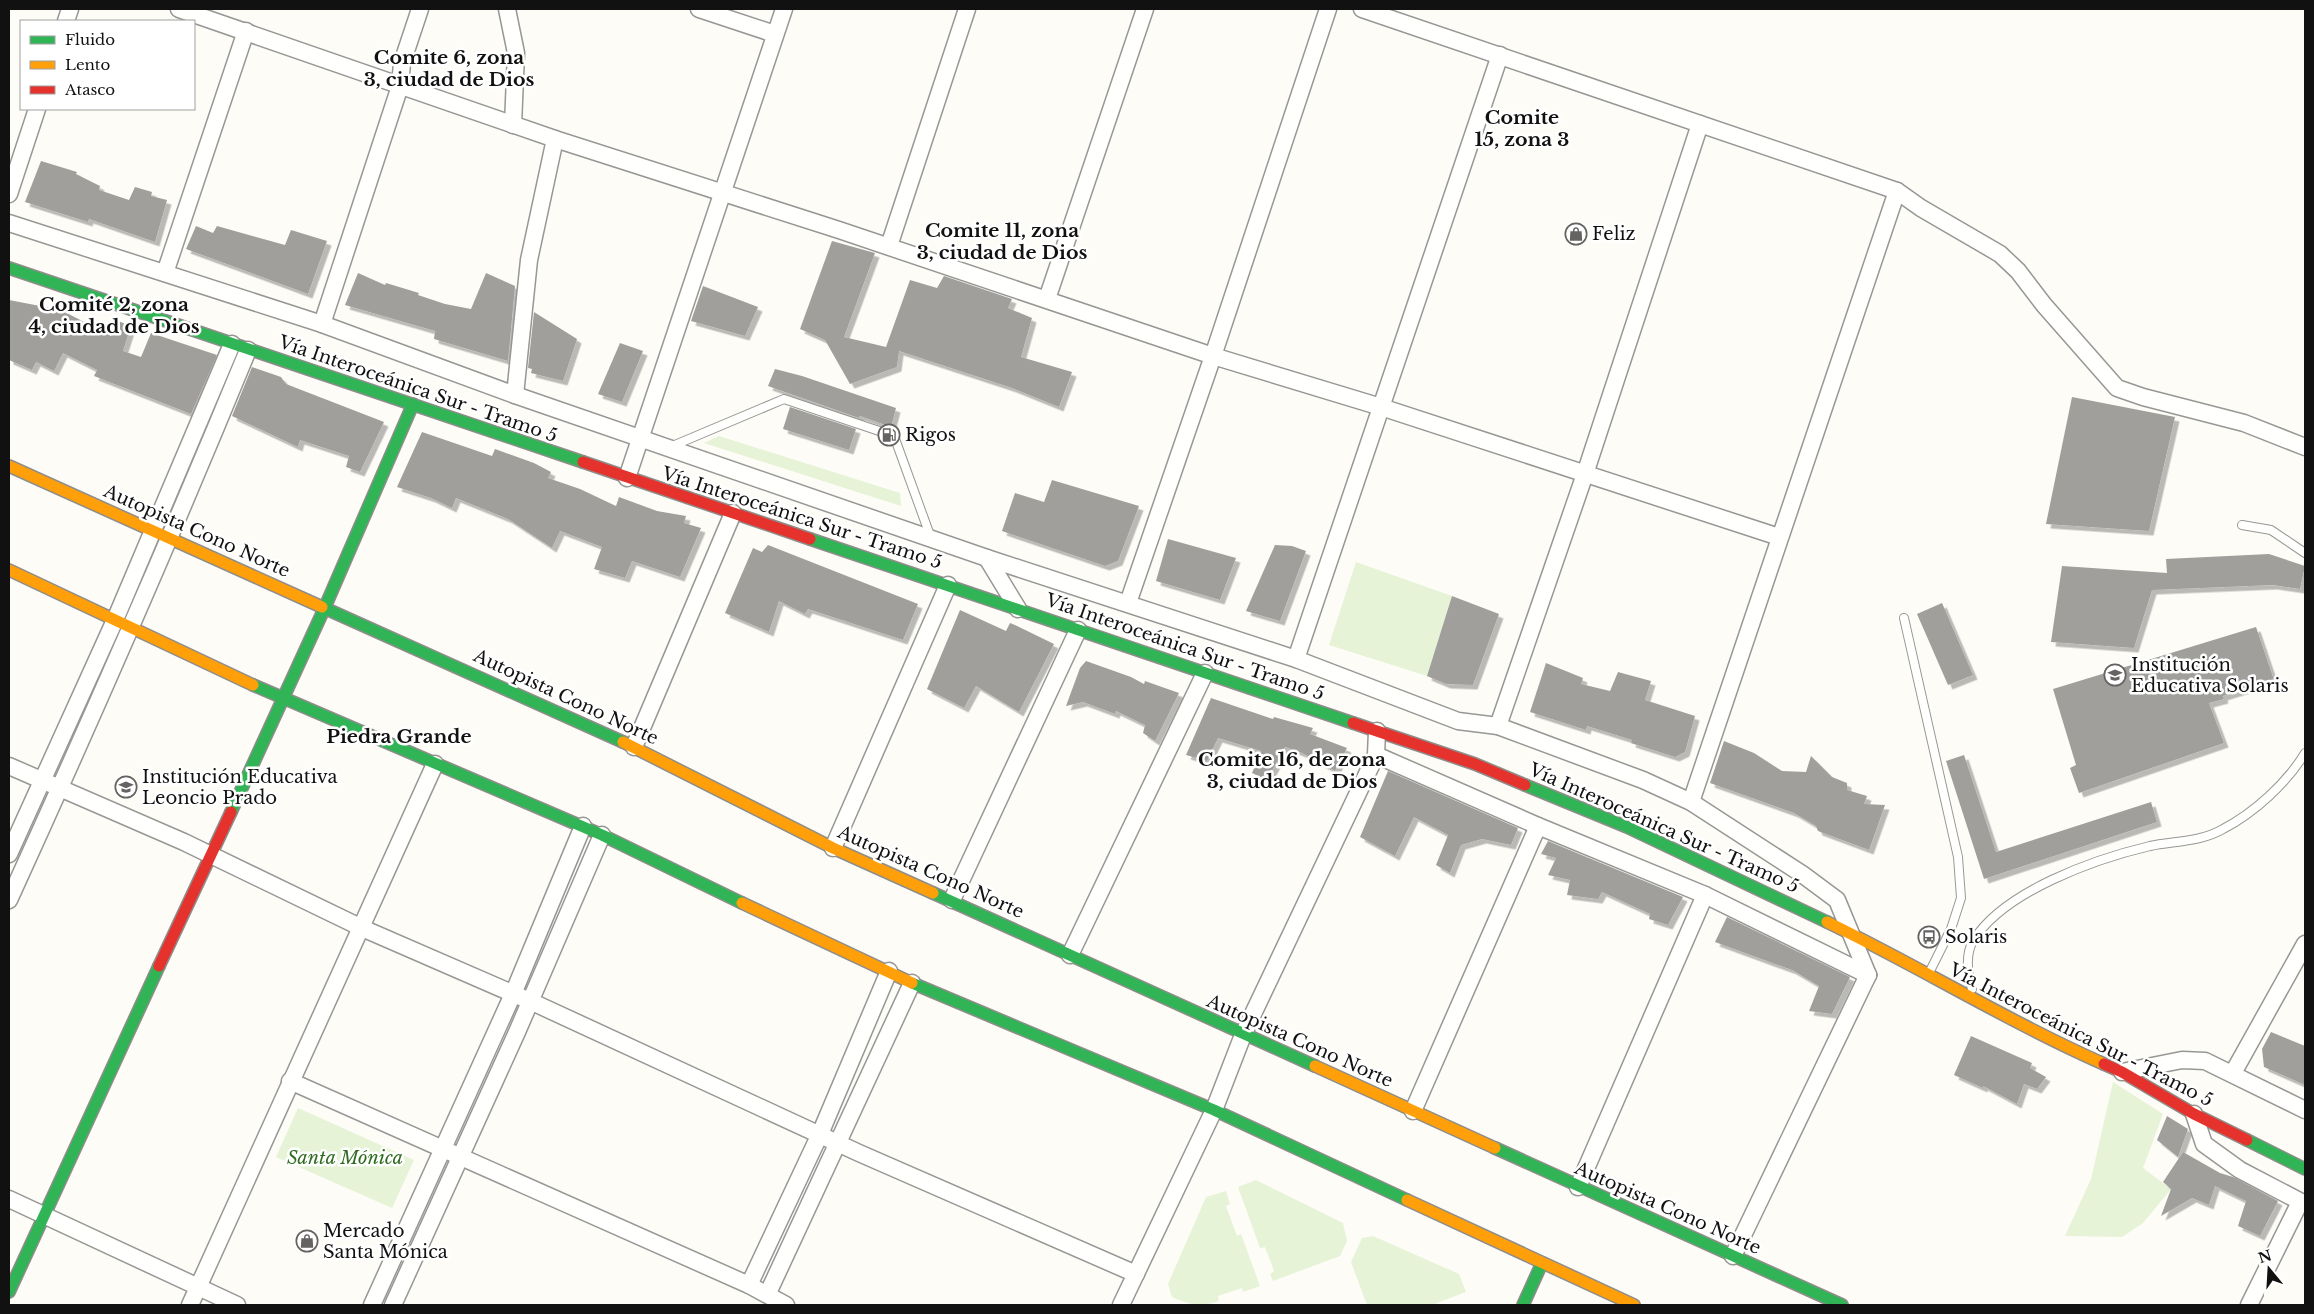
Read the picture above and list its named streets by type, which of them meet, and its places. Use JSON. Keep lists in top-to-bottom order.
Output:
{
  "streets": {
    "main road": ["Vía Interoceánica Sur - Tramo 5", "Autopista Cono Norte"]
  },
  "districts": [
    "Comite 6, zona 3, ciudad de Dios",
    "Comite 15, zona 3",
    "Comite 11, zona 3, ciudad de Dios",
    "Comité 2, zona 4, ciudad de Dios",
    "Piedra Grande",
    "Comite 16, de zona 3, ciudad de Dios"
  ],
  "parks": ["Santa Mónica"],
  "places": {
    "shop": ["Feliz", "Mercado Santa Mónica"],
    "fuel station": ["Rigos"],
    "school or university": ["Institución Educativa Solaris", "Institución Educativa Leoncio Prado"],
    "bus stop": ["Solaris"]
  },
  "legend": ["Fluido", "Lento", "Atasco"],
  "north": "top"
}
